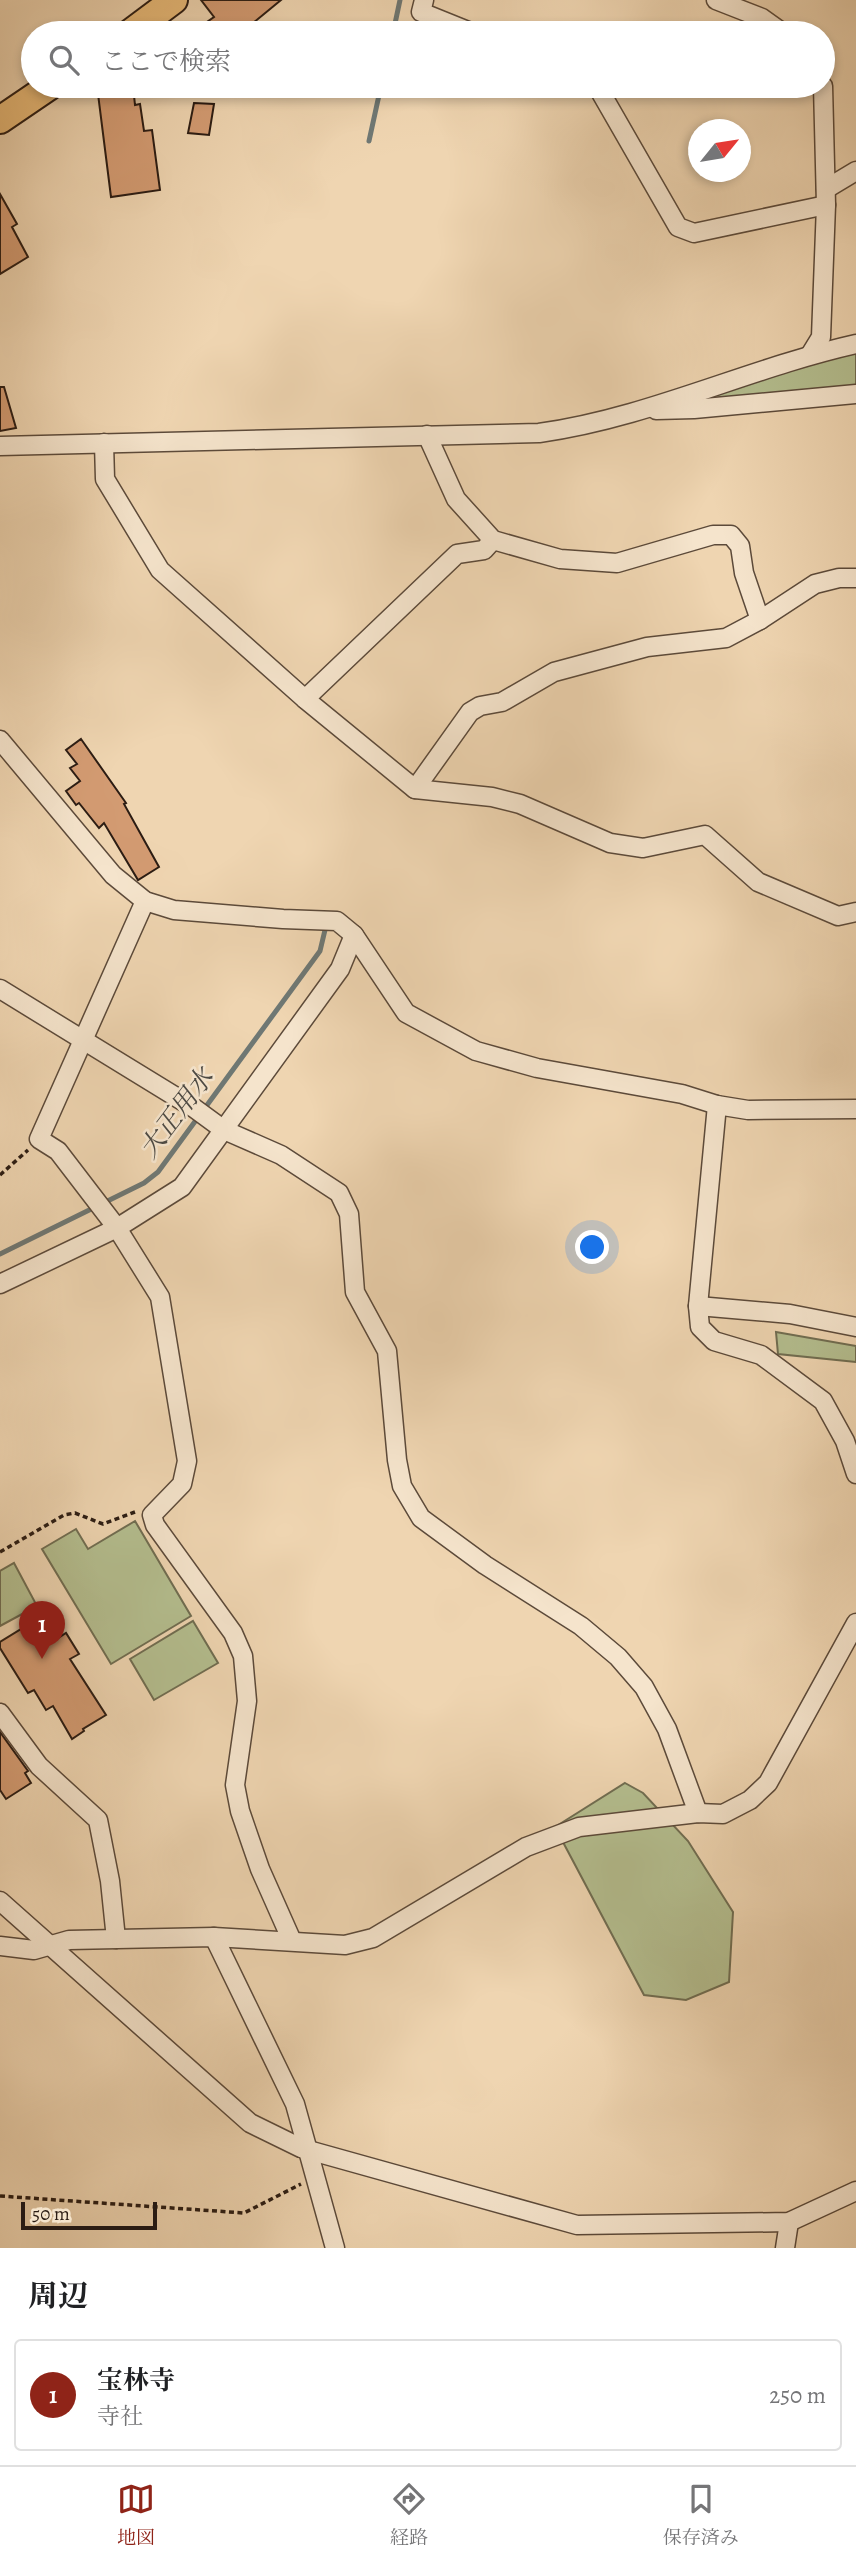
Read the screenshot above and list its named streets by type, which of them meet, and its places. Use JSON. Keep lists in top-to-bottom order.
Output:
{
  "water": ["大正用水"],
  "scale_bar": "50 m",
  "north": "top right",
  "page": {
    "search": "ここで検索",
    "pins": "1",
    "scale": "50 m",
    "heading": "周辺",
    "list": [
      {
        "mark": "1",
        "name": "宝林寺",
        "note": "寺社",
        "value": "250 m"
      }
    ],
    "nav": ["地図", "経路", "保存済み"]
  }
}
